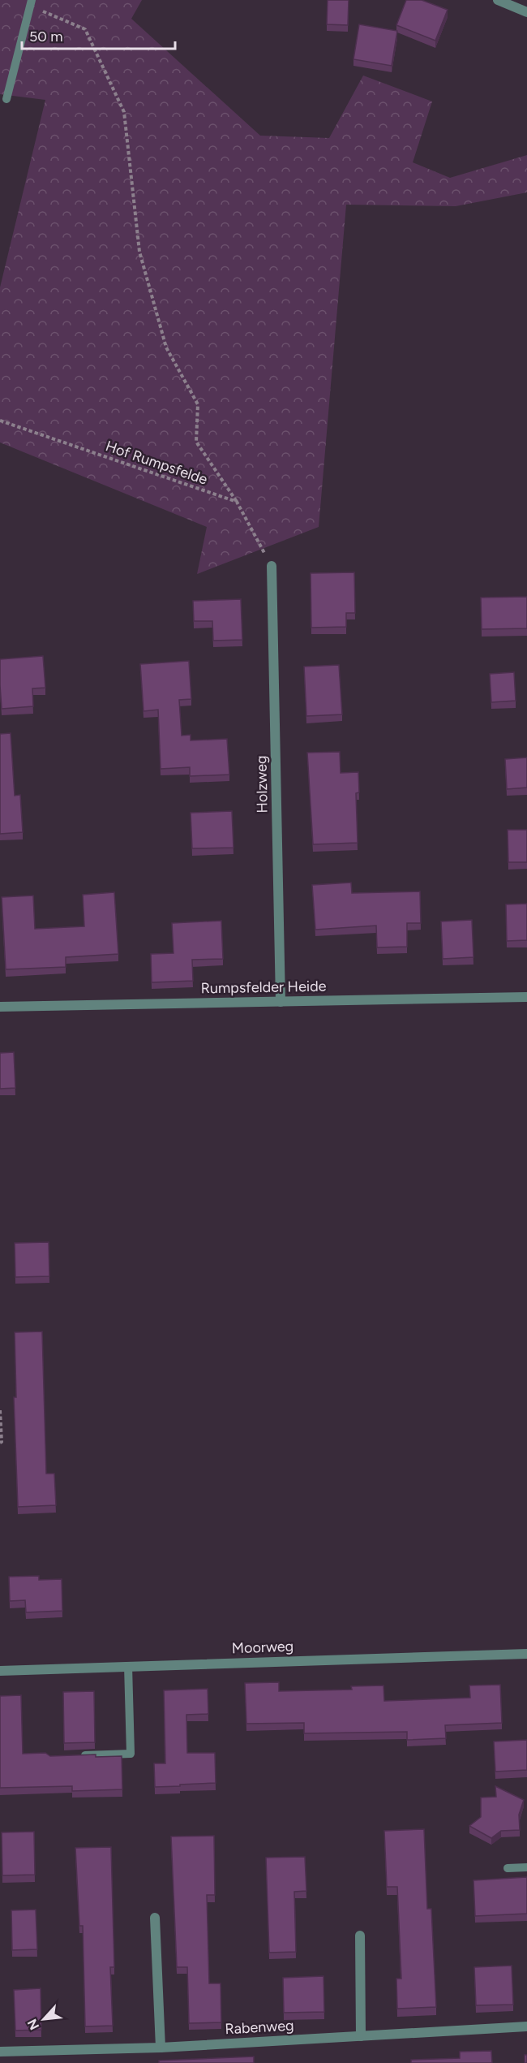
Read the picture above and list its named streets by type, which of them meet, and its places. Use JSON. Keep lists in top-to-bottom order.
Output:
{
  "streets": {
    "street": [
      "Holzweg",
      "Rumpsfelder Heide",
      "Moorweg",
      "Rabenweg"
    ],
    "path": ["Hof Rumpsfelde"]
  },
  "crossings": [
    ["Holzweg", "Rumpsfelder Heide"]
  ],
  "scale_bar": "50 m",
  "north": "bottom left"
}
